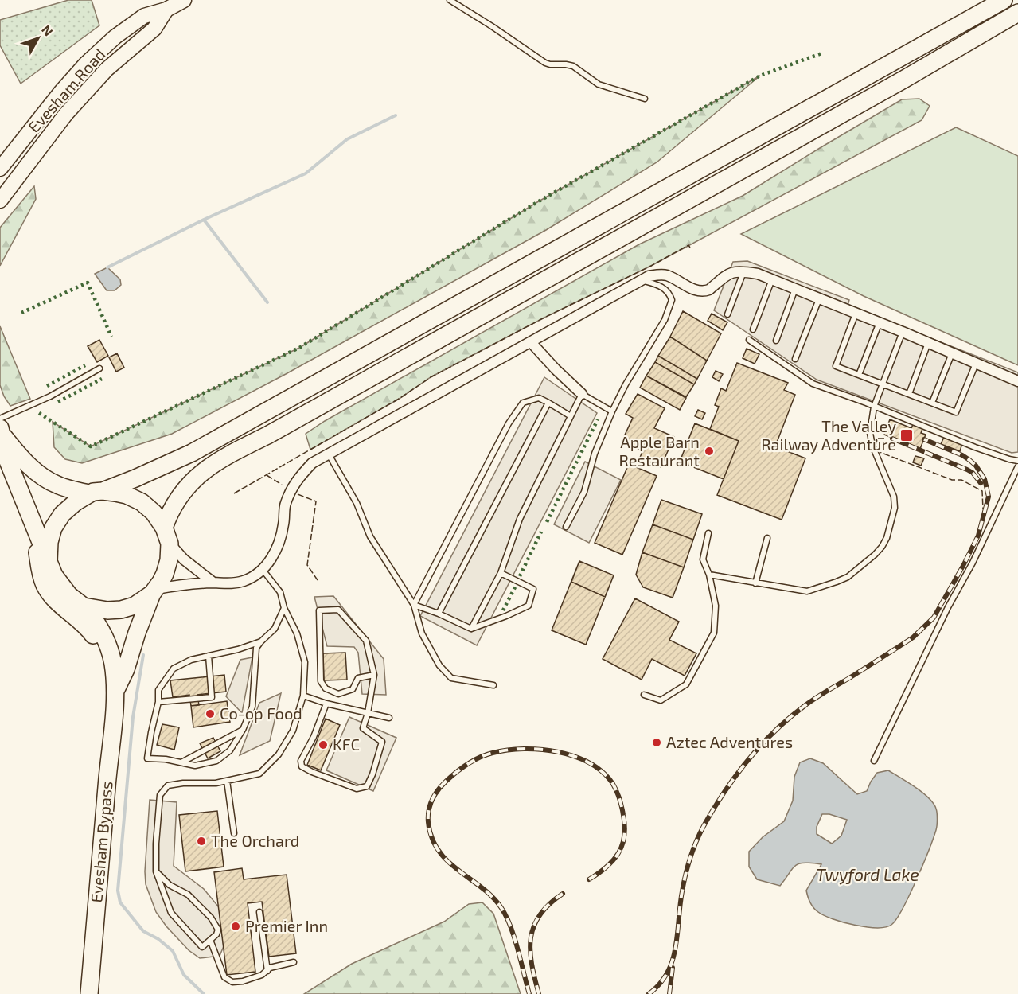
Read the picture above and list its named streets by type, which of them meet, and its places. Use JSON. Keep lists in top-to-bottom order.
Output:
{
  "streets": {
    "highway": ["Evesham Bypass"],
    "main road": ["Evesham Road"]
  },
  "water": ["Twyford Lake"],
  "places": {
    "transit": ["The Valley Railway Adventure"],
    "other": [
      "Apple Barn Restaurant",
      "Co-op Food",
      "Aztec Adventures",
      "KFC",
      "The Orchard",
      "Premier Inn"
    ]
  },
  "north": "top right"
}
